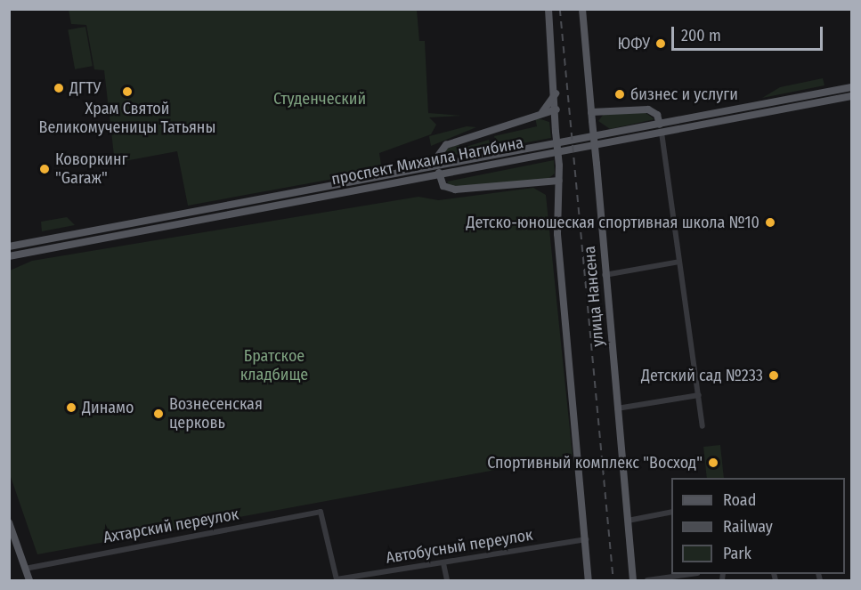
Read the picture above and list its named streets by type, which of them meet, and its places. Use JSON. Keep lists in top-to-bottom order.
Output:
{
  "streets": {
    "main road": ["проспект Михаила Нагибина", "улица Нансена"],
    "street": ["Ахтарский переулок", "Автобусный переулок"]
  },
  "crossings": [
    ["улица Нансена", "Автобусный переулок"],
    ["Ахтарский переулок", "Автобусный переулок"]
  ],
  "parks": ["Студенческий", "Братское кладбище"],
  "places": [
    "ЮФУ",
    "ДГТУ",
    "Храм Святой Великомученицы Татьяны",
    "бизнес и услуги",
    "Коворкинг \"Gаraж\"",
    "Детско-юношеская спортивная школа №10",
    "Детский сад №233",
    "Динамо",
    "Вознесенская церковь",
    "Спортивный комплекс \"Восход\""
  ],
  "legend": ["Road", "Railway", "Park"],
  "scale_bar": "200 m"
}
